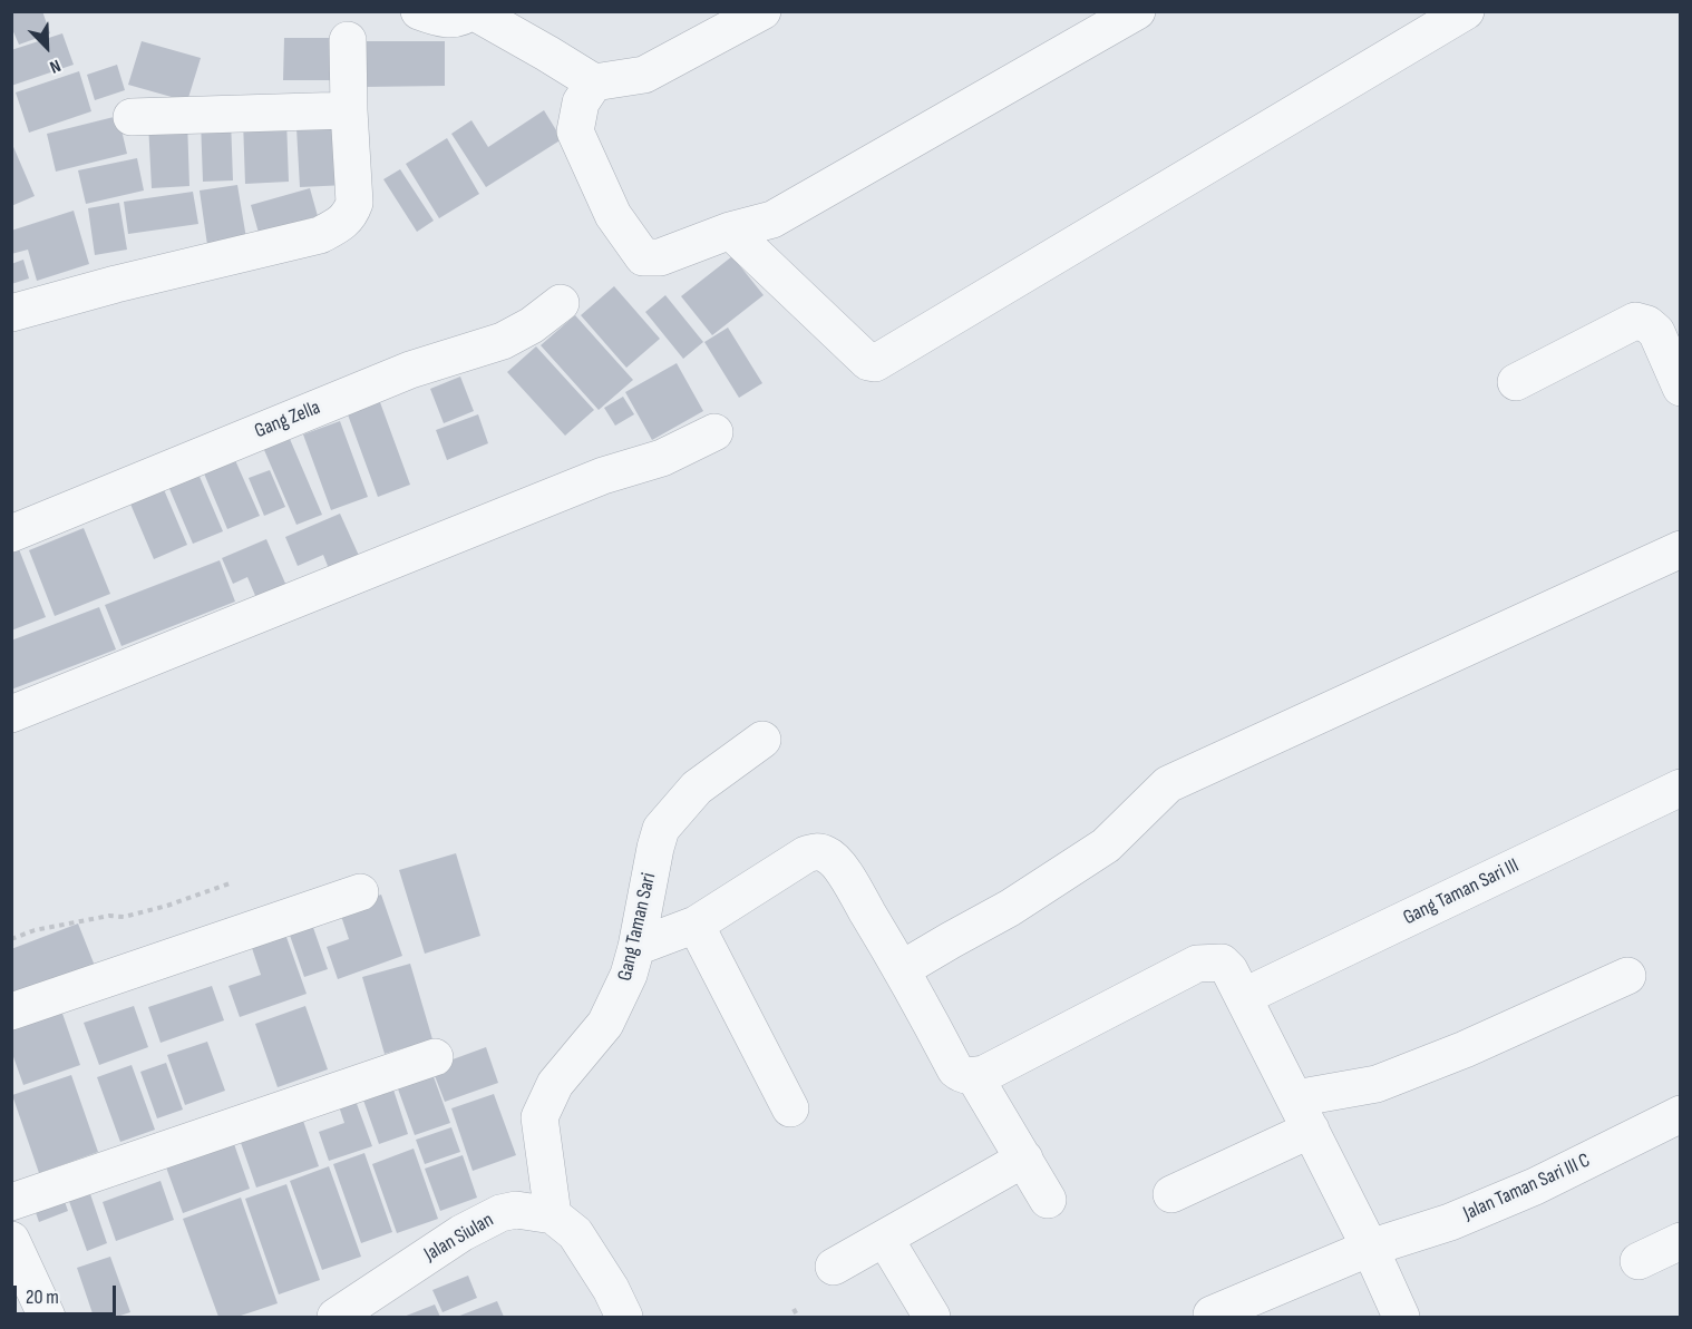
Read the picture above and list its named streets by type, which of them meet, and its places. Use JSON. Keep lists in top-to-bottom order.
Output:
{
  "streets": {
    "street": [
      "Gang Zella",
      "Gang Taman Sari III",
      "Gang Taman Sari",
      "Jalan Taman Sari III C",
      "Jalan Siulan"
    ]
  },
  "crossings": [
    ["Gang Taman Sari", "Jalan Siulan"]
  ],
  "scale_bar": "20 m",
  "north": "bottom right"
}
